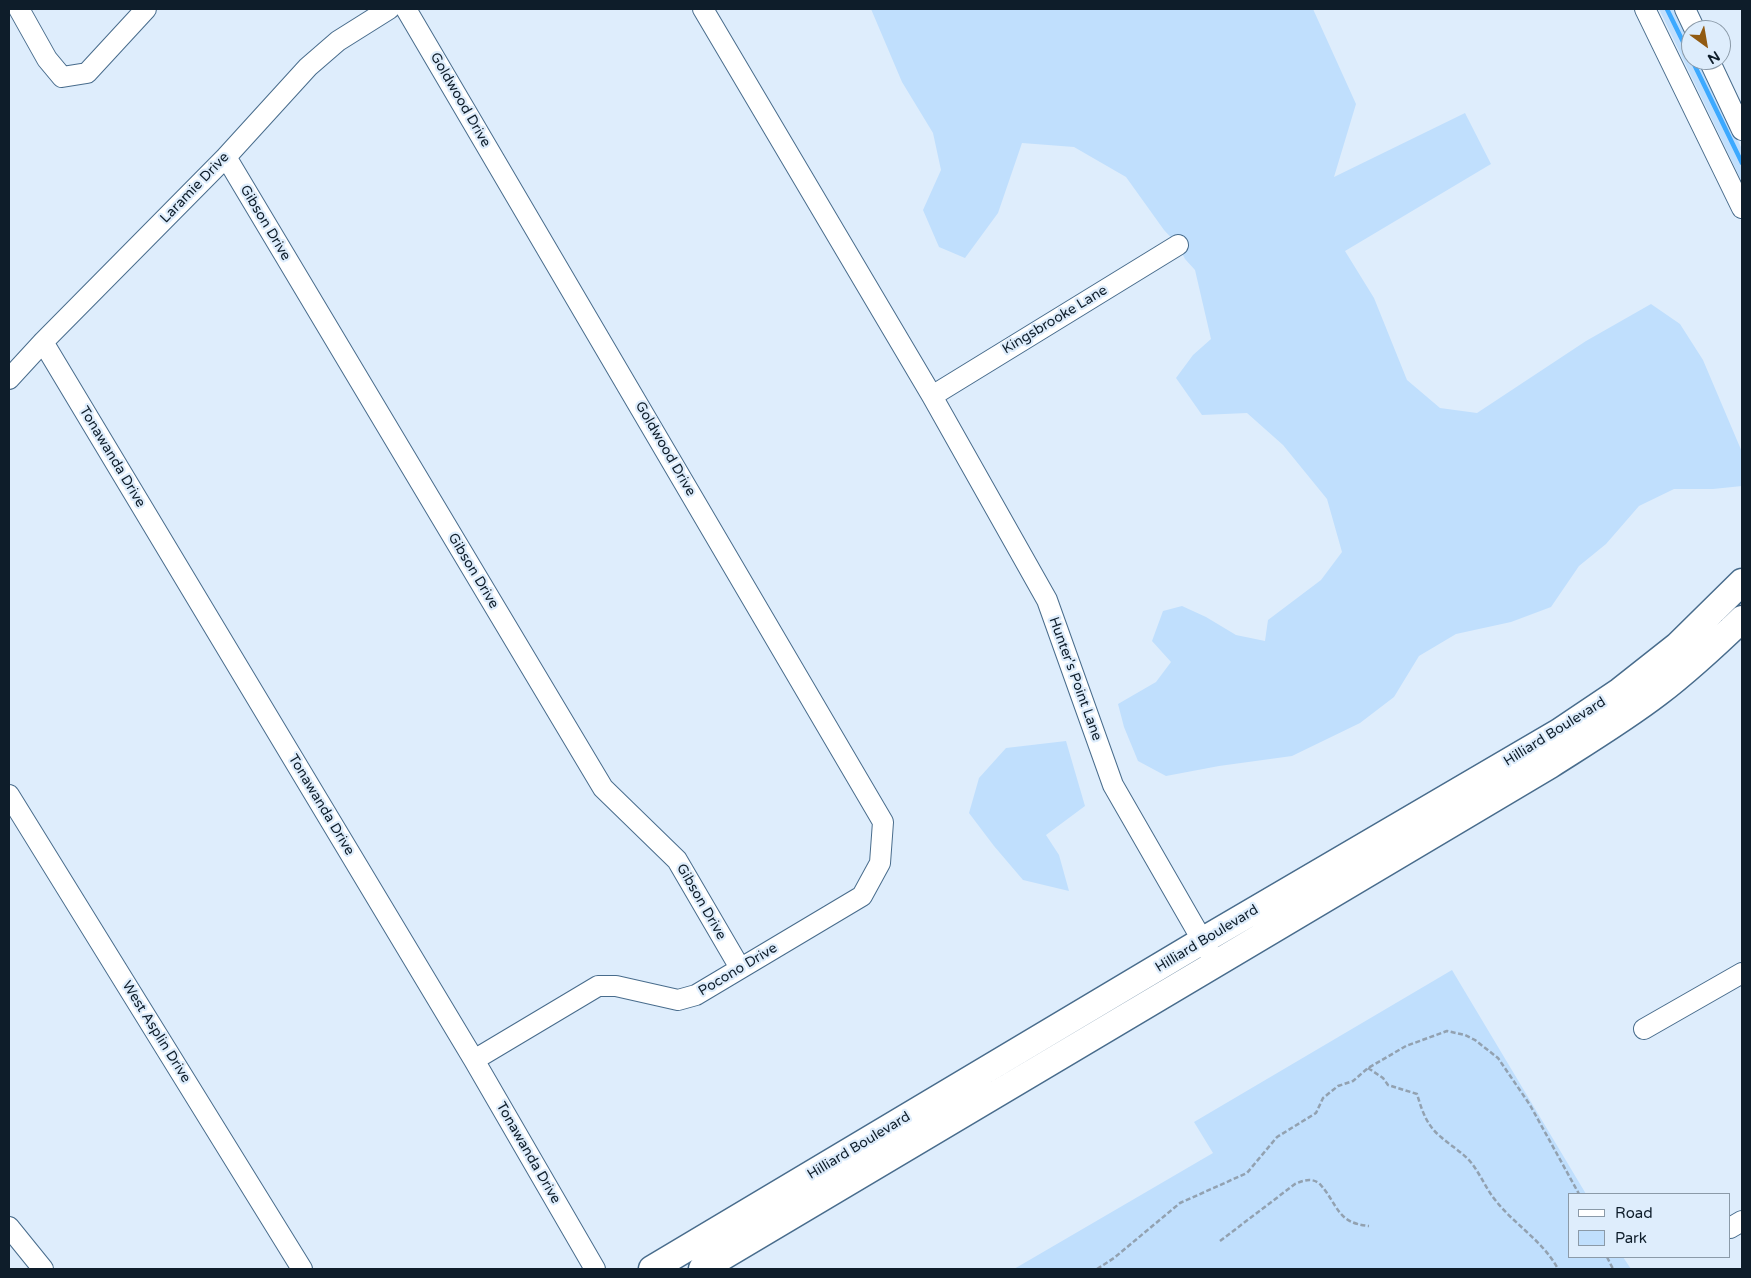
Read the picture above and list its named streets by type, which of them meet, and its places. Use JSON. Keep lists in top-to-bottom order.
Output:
{
  "streets": {
    "main road": ["Hilliard Boulevard"],
    "street": [
      "Goldwood Drive",
      "Laramie Drive",
      "Gibson Drive",
      "Kingsbrooke Lane",
      "Tonawanda Drive",
      "Hunter's Point Lane",
      "Pocono Drive",
      "West Asplin Drive"
    ]
  },
  "crossings": [
    ["Goldwood Drive", "Pocono Drive"],
    ["Laramie Drive", "Gibson Drive"],
    ["Laramie Drive", "Tonawanda Drive"],
    ["Gibson Drive", "Pocono Drive"],
    ["Kingsbrooke Lane", "Hunter's Point Lane"],
    ["Tonawanda Drive", "Pocono Drive"],
    ["Hunter's Point Lane", "Hilliard Boulevard"]
  ],
  "legend": ["Road", "Park"],
  "north": "bottom right"
}
